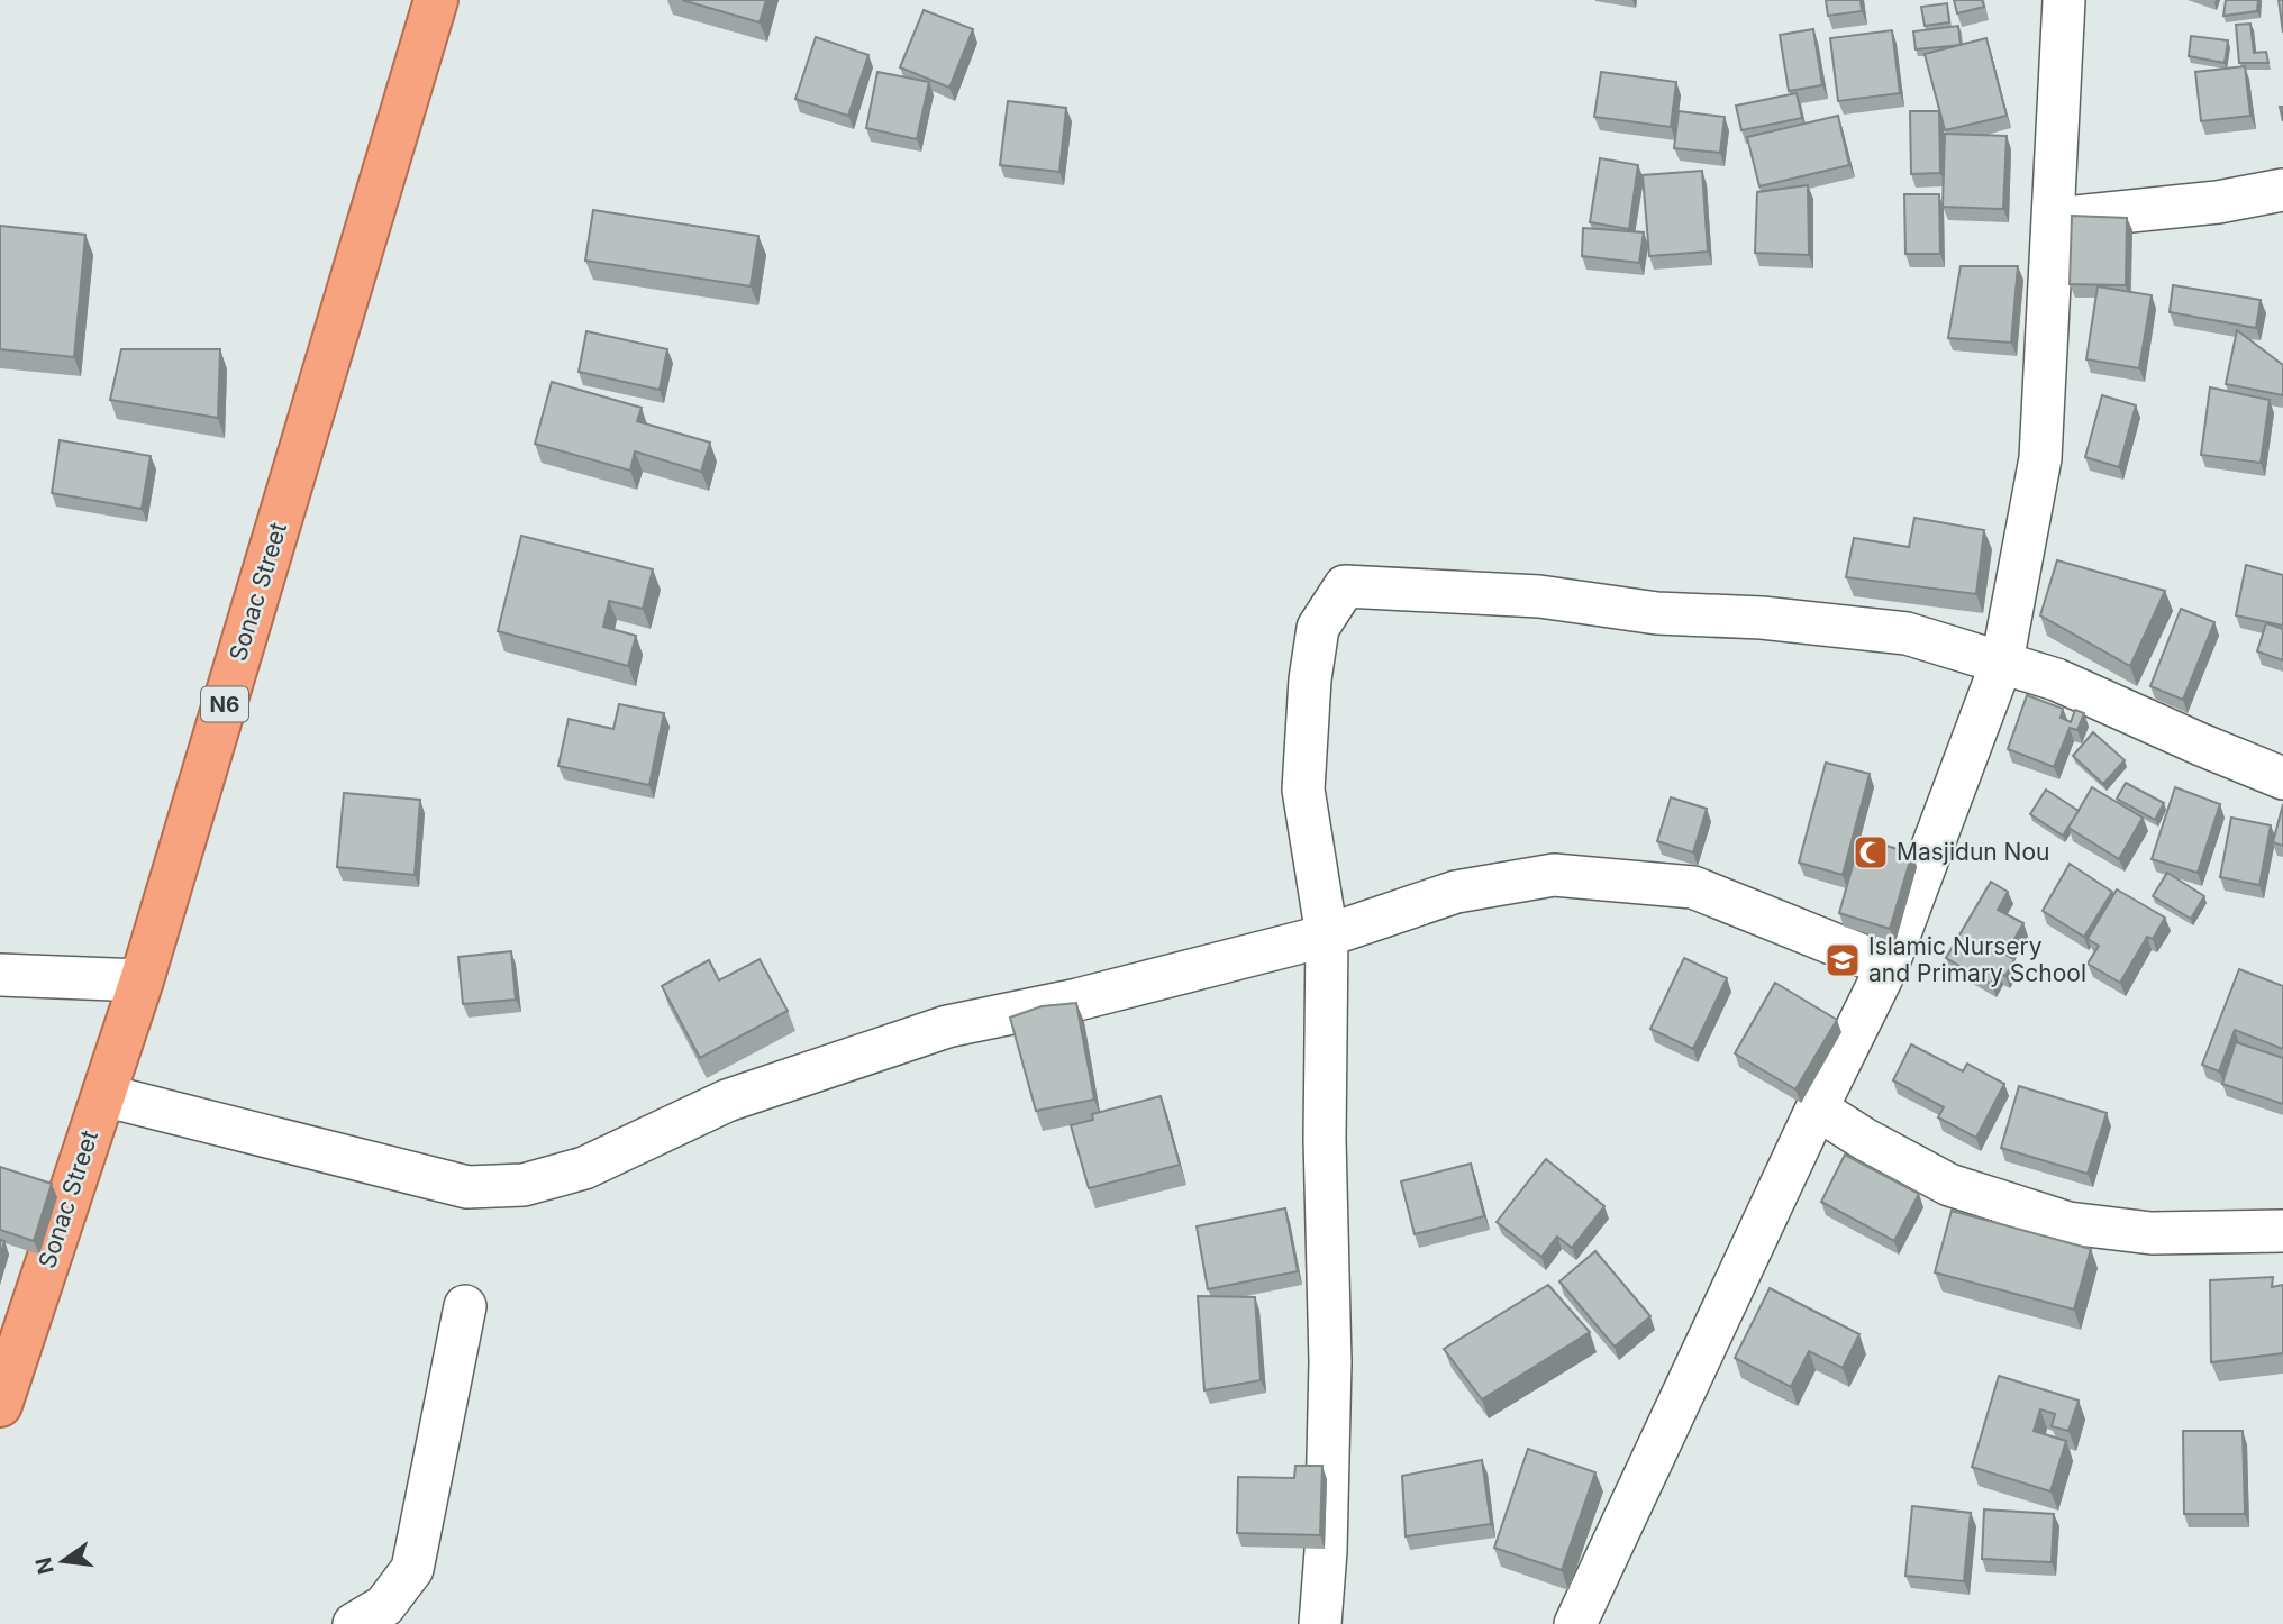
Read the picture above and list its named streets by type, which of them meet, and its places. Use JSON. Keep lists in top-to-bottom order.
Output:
{
  "streets": {
    "highway": ["Sonac Street", "N6"]
  },
  "places": {
    "mosque": ["Masjidun Nou"],
    "school or university": ["Islamic Nursery and Primary School"]
  },
  "north": "left"
}
